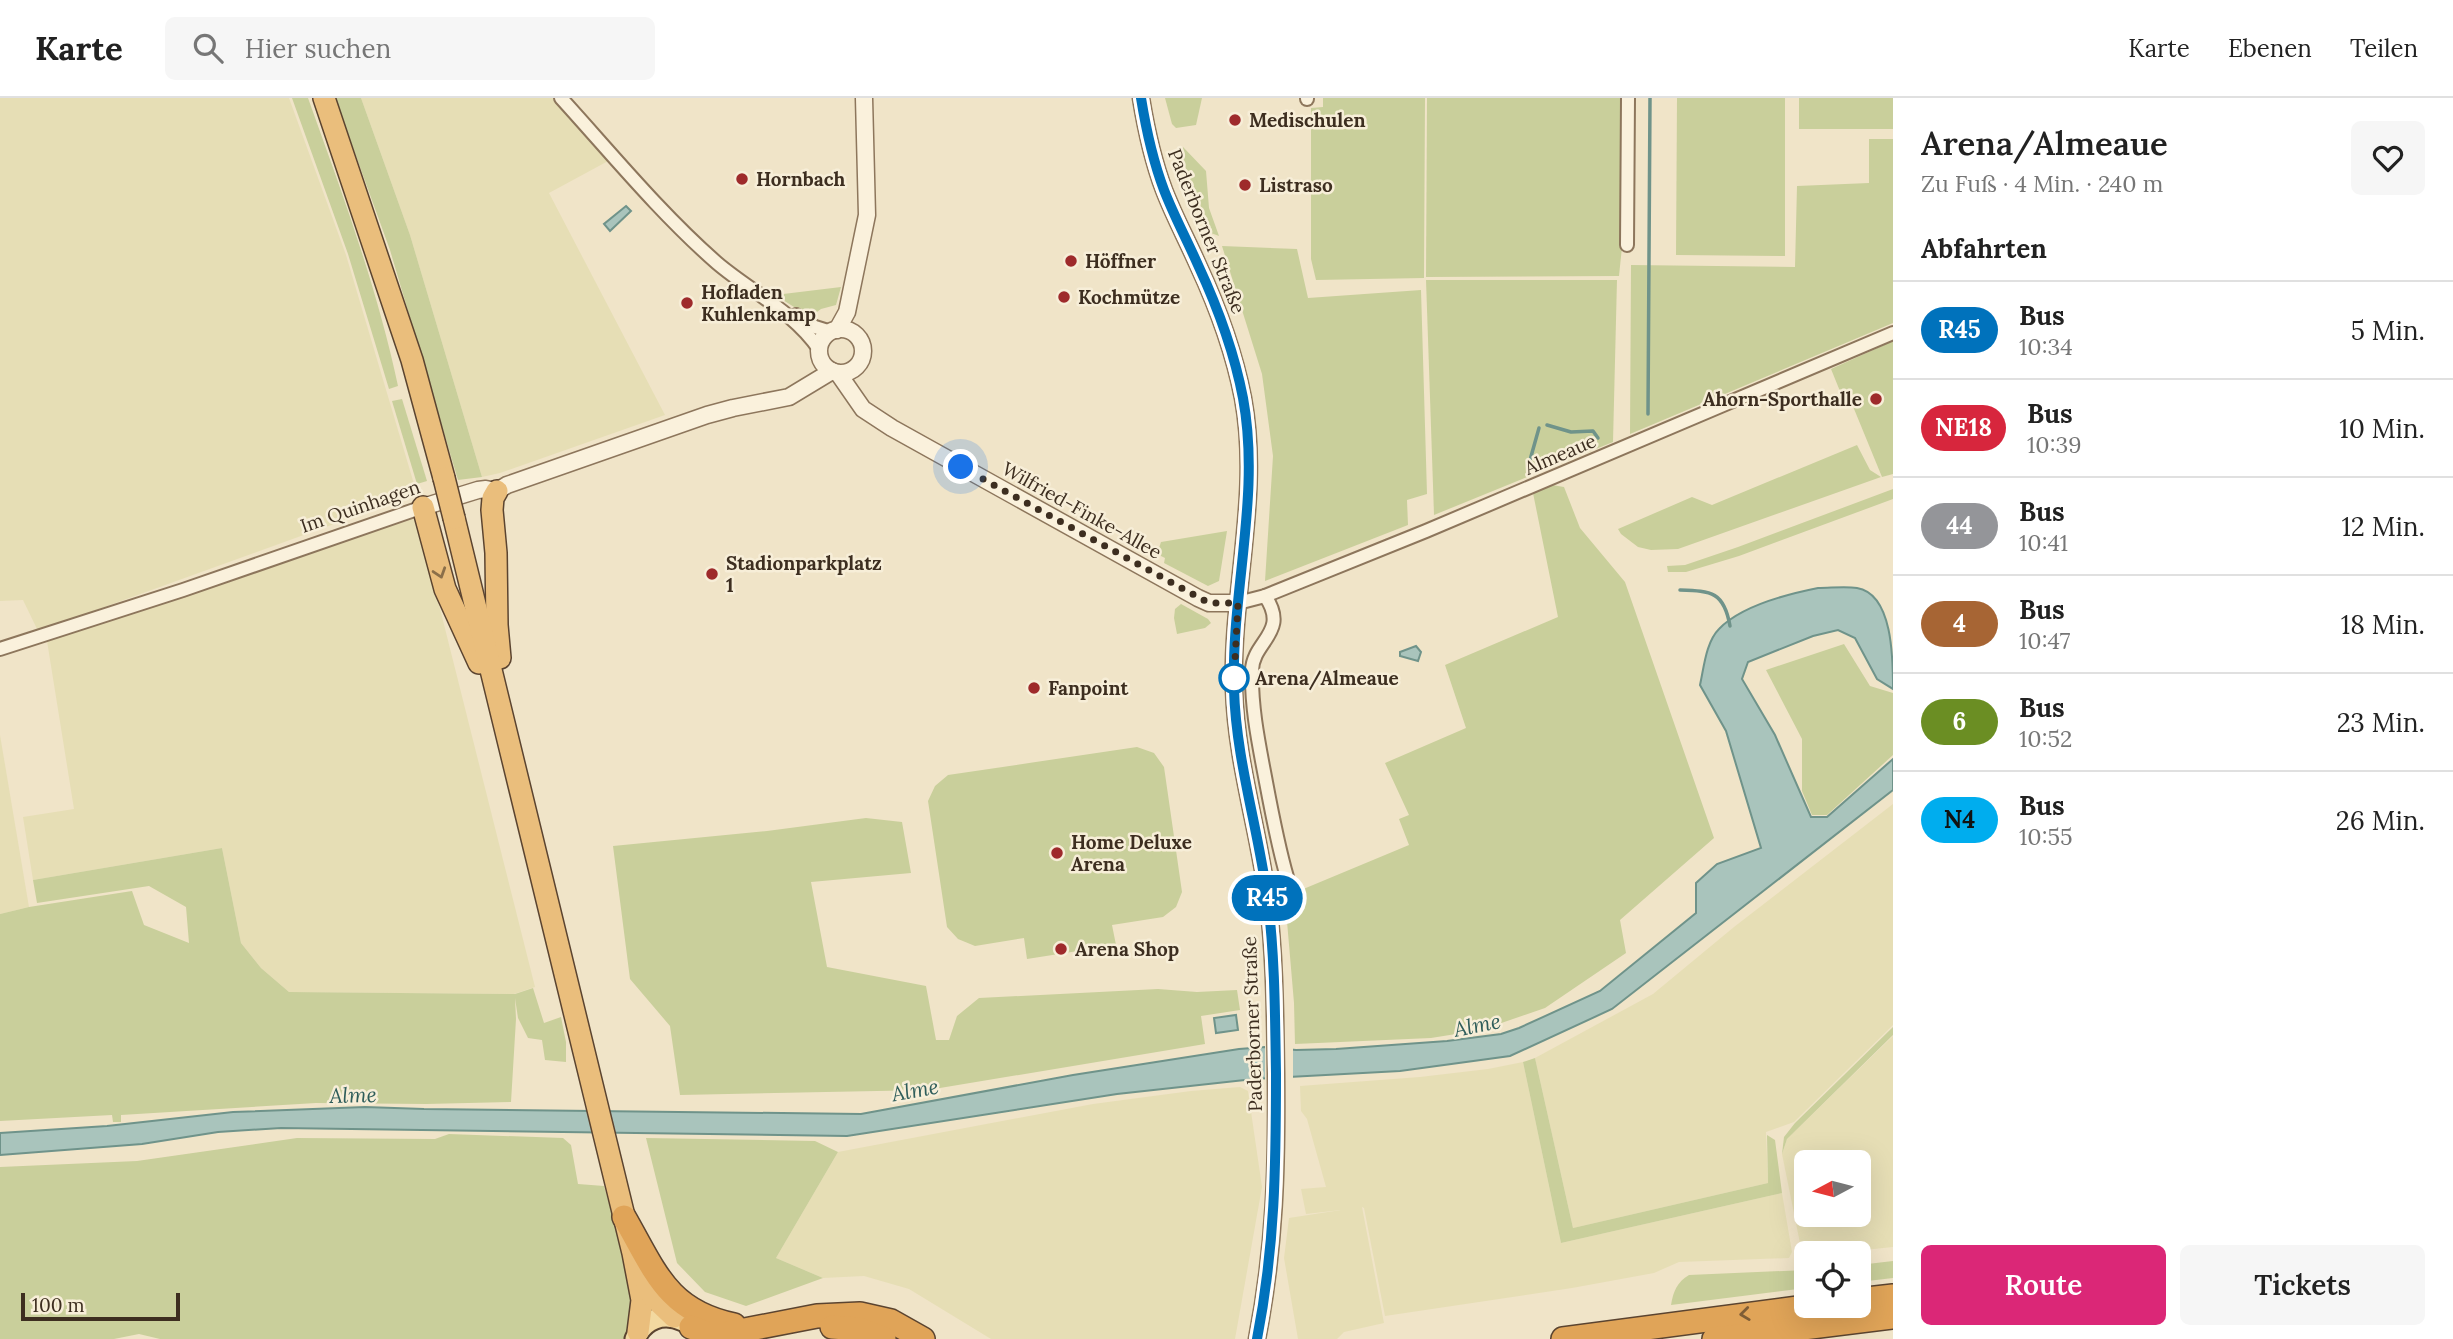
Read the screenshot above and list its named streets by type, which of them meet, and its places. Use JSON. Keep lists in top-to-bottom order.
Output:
{
  "streets": {
    "street": [
      "Paderborner Straße",
      "Almeaue",
      "Im Quinhagen",
      "Wilfried-Finke-Allee"
    ]
  },
  "crossings": [
    ["Paderborner Straße", "Almeaue"],
    ["Paderborner Straße", "Wilfried-Finke-Allee"],
    ["Almeaue", "Wilfried-Finke-Allee"],
    ["Im Quinhagen", "Wilfried-Finke-Allee"]
  ],
  "water": ["Alme"],
  "places": [
    "Medischulen",
    "Hornbach",
    "Listraso",
    "Höffner",
    "Kochmütze",
    "Hofladen Kuhlenkamp",
    "Ahorn-Sporthalle",
    "Stadionparkplatz 1",
    "Arena/Almeaue",
    "Fanpoint",
    "Home Deluxe Arena",
    "Arena Shop"
  ],
  "lines": ["bus line R45"],
  "scale_bar": "100 m",
  "north": "left",
  "page": {
    "header": "Karte",
    "search": "Hier suchen",
    "nav": ["Karte", "Ebenen", "Teilen"],
    "on_map": "R45",
    "heading": [
      ["Arena/Almeaue", "Zu Fuß · 4 Min. · 240 m"],
      "Abfahrten"
    ],
    "list": [
      {
        "mark": "R45",
        "name": "Bus",
        "note": "10:34",
        "value": "5 Min."
      },
      {
        "mark": "NE18",
        "name": "Bus",
        "note": "10:39",
        "value": "10 Min."
      },
      {
        "mark": "44",
        "name": "Bus",
        "note": "10:41",
        "value": "12 Min."
      },
      {
        "mark": "4",
        "name": "Bus",
        "note": "10:47",
        "value": "18 Min."
      },
      {
        "mark": "6",
        "name": "Bus",
        "note": "10:52",
        "value": "23 Min."
      },
      {
        "mark": "N4",
        "name": "Bus",
        "note": "10:55",
        "value": "26 Min."
      }
    ],
    "buttons": ["Route", "Tickets"],
    "scale": "100 m"
  }
}
